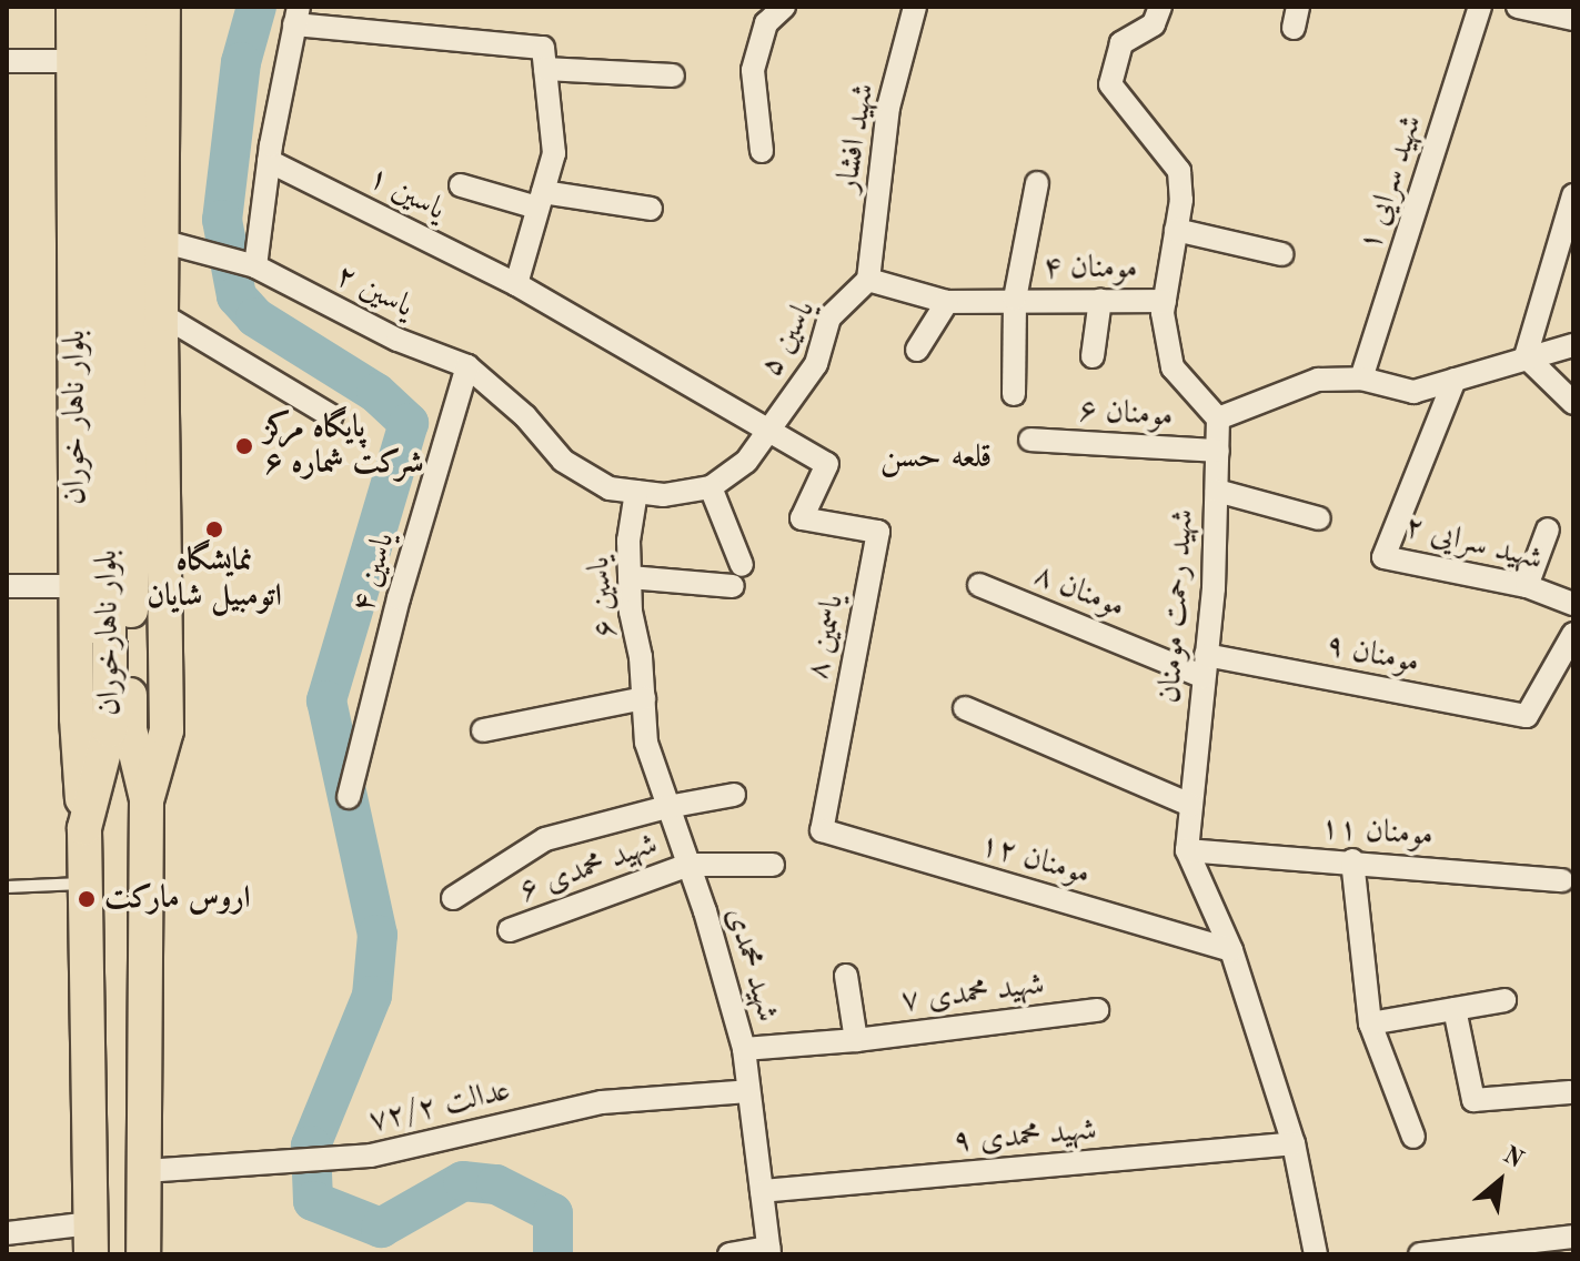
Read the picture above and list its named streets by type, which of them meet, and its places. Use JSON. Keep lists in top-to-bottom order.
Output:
{
  "streets": {
    "main road": ["بلوار ناهار خوران", "بلوار ناهارخوران"],
    "street": [
      "شهید افشار",
      "شهید سرایی ۱",
      "یاسین ۱",
      "۴ مومنان",
      "یاسین ۲",
      "یاسین ۵",
      "مومنان ۶",
      "شهید سرایی ۲",
      "یاسین ۴",
      "مومنان ۸",
      "یاسین ۶",
      "شهید رحمت مومنان",
      "یاسمین ۸",
      "مومنان ۹",
      "مومنان ۱۱",
      "مومنان ۱۲",
      "۶ شهید محمدی",
      "شهید محمدی",
      "شهید محمدی ۷",
      "عدالت ۷۲/۲",
      "۹ شهید محمدی"
    ]
  },
  "crossings": [
    ["شهید افشار", "۴ مومنان"],
    ["شهید افشار", "یاسین ۵"],
    ["یاسین ۱", "یاسین ۵"],
    ["یاسین ۱", "یاسمین ۸"],
    ["۴ مومنان", "یاسین ۵"],
    ["یاسین ۲", "یاسین ۴"],
    ["مومنان ۶", "شهید رحمت مومنان"],
    ["بلوار ناهار خوران", "بلوار ناهارخوران"],
    ["مومنان ۸", "شهید رحمت مومنان"],
    ["مومنان ۸", "مومنان ۹"],
    ["یاسین ۶", "شهید محمدی"],
    ["شهید رحمت مومنان", "مومنان ۹"],
    ["شهید رحمت مومنان", "مومنان ۱۱"],
    ["شهید رحمت مومنان", "مومنان ۱۲"],
    ["شهید رحمت مومنان", "۹ شهید محمدی"],
    ["بلوار ناهارخوران", "عدالت ۷۲/۲"],
    ["یاسمین ۸", "مومنان ۱۲"],
    ["۶ شهید محمدی", "شهید محمدی"],
    ["شهید محمدی", "شهید محمدی ۷"],
    ["شهید محمدی", "عدالت ۷۲/۲"],
    ["شهید محمدی", "۹ شهید محمدی"]
  ],
  "districts": ["قلعه حسن"],
  "places": ["پایگاه مرکز شرکت شماره ۶", "نمایشگاه اتومبیل شایان", "اروس مارکت"],
  "north": "top right"
}
